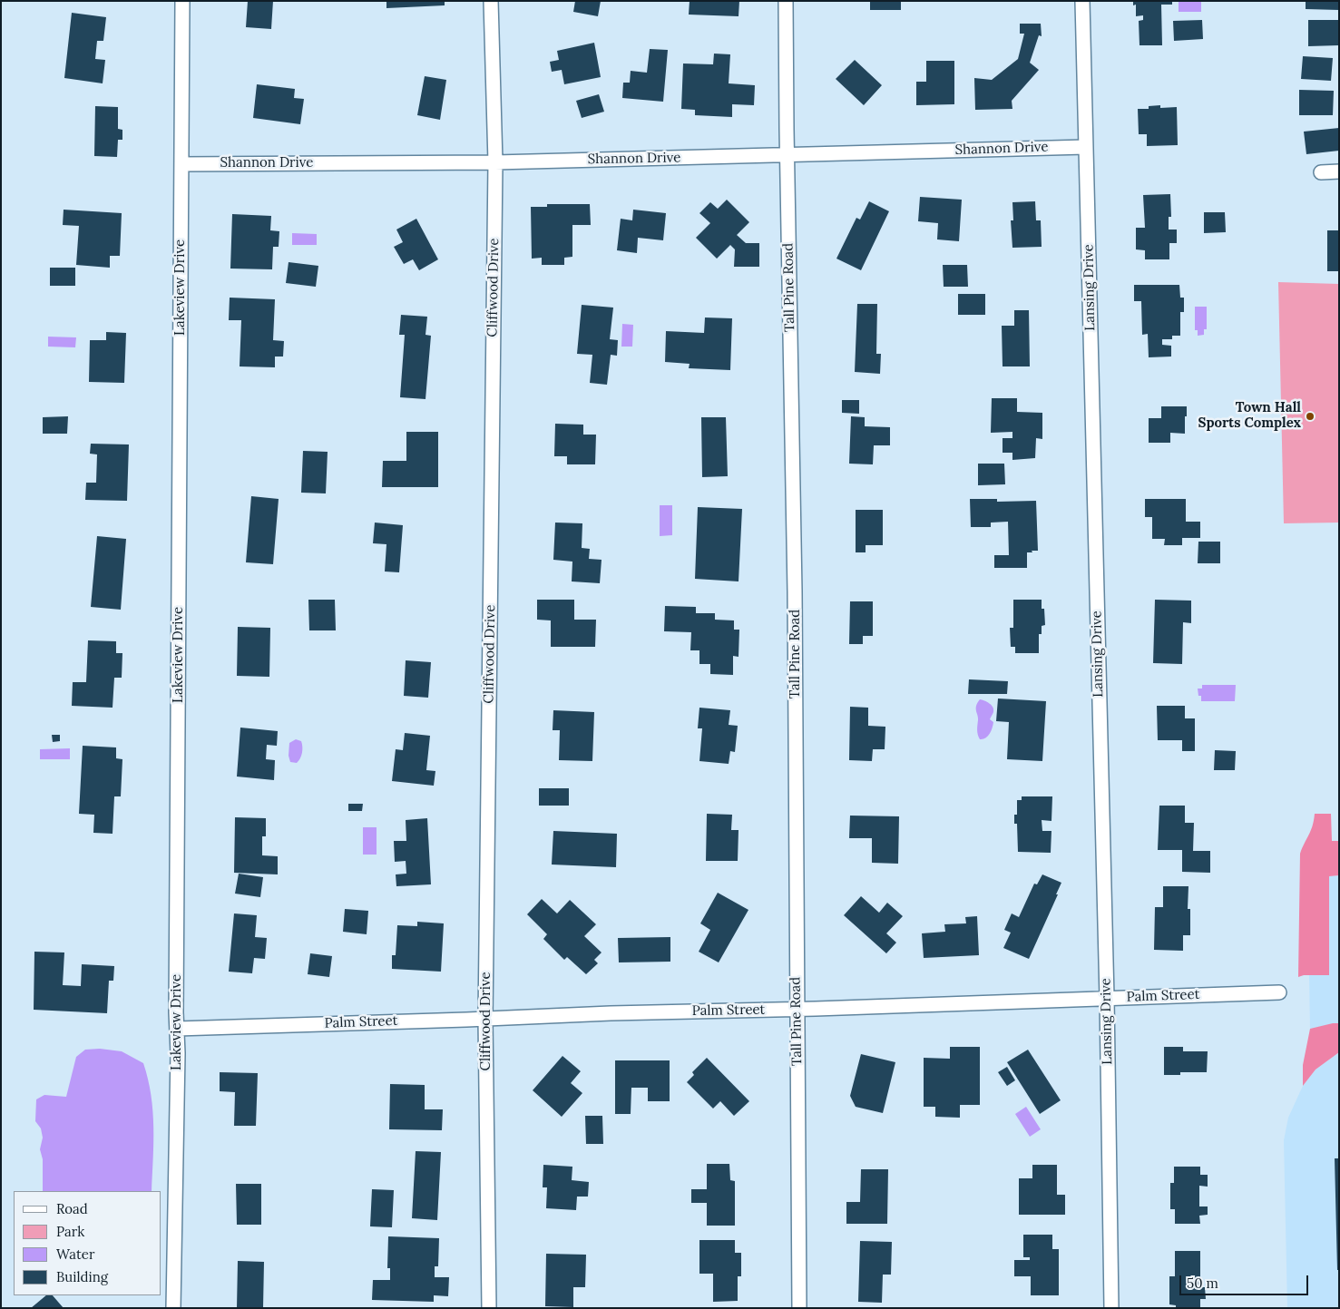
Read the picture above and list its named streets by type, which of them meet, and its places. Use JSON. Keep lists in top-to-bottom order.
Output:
{
  "streets": {
    "street": [
      "Shannon Drive",
      "Lakeview Drive",
      "Cliffwood Drive",
      "Tall Pine Road",
      "Lansing Drive",
      "Palm Street"
    ]
  },
  "crossings": [
    ["Shannon Drive", "Lakeview Drive"],
    ["Shannon Drive", "Cliffwood Drive"],
    ["Shannon Drive", "Tall Pine Road"],
    ["Shannon Drive", "Lansing Drive"],
    ["Lakeview Drive", "Palm Street"],
    ["Cliffwood Drive", "Palm Street"],
    ["Tall Pine Road", "Palm Street"],
    ["Lansing Drive", "Palm Street"]
  ],
  "places": ["Town Hall Sports Complex"],
  "legend": [
    "Road",
    "Park",
    "Water",
    "Building"
  ],
  "scale_bar": "50 m"
}
